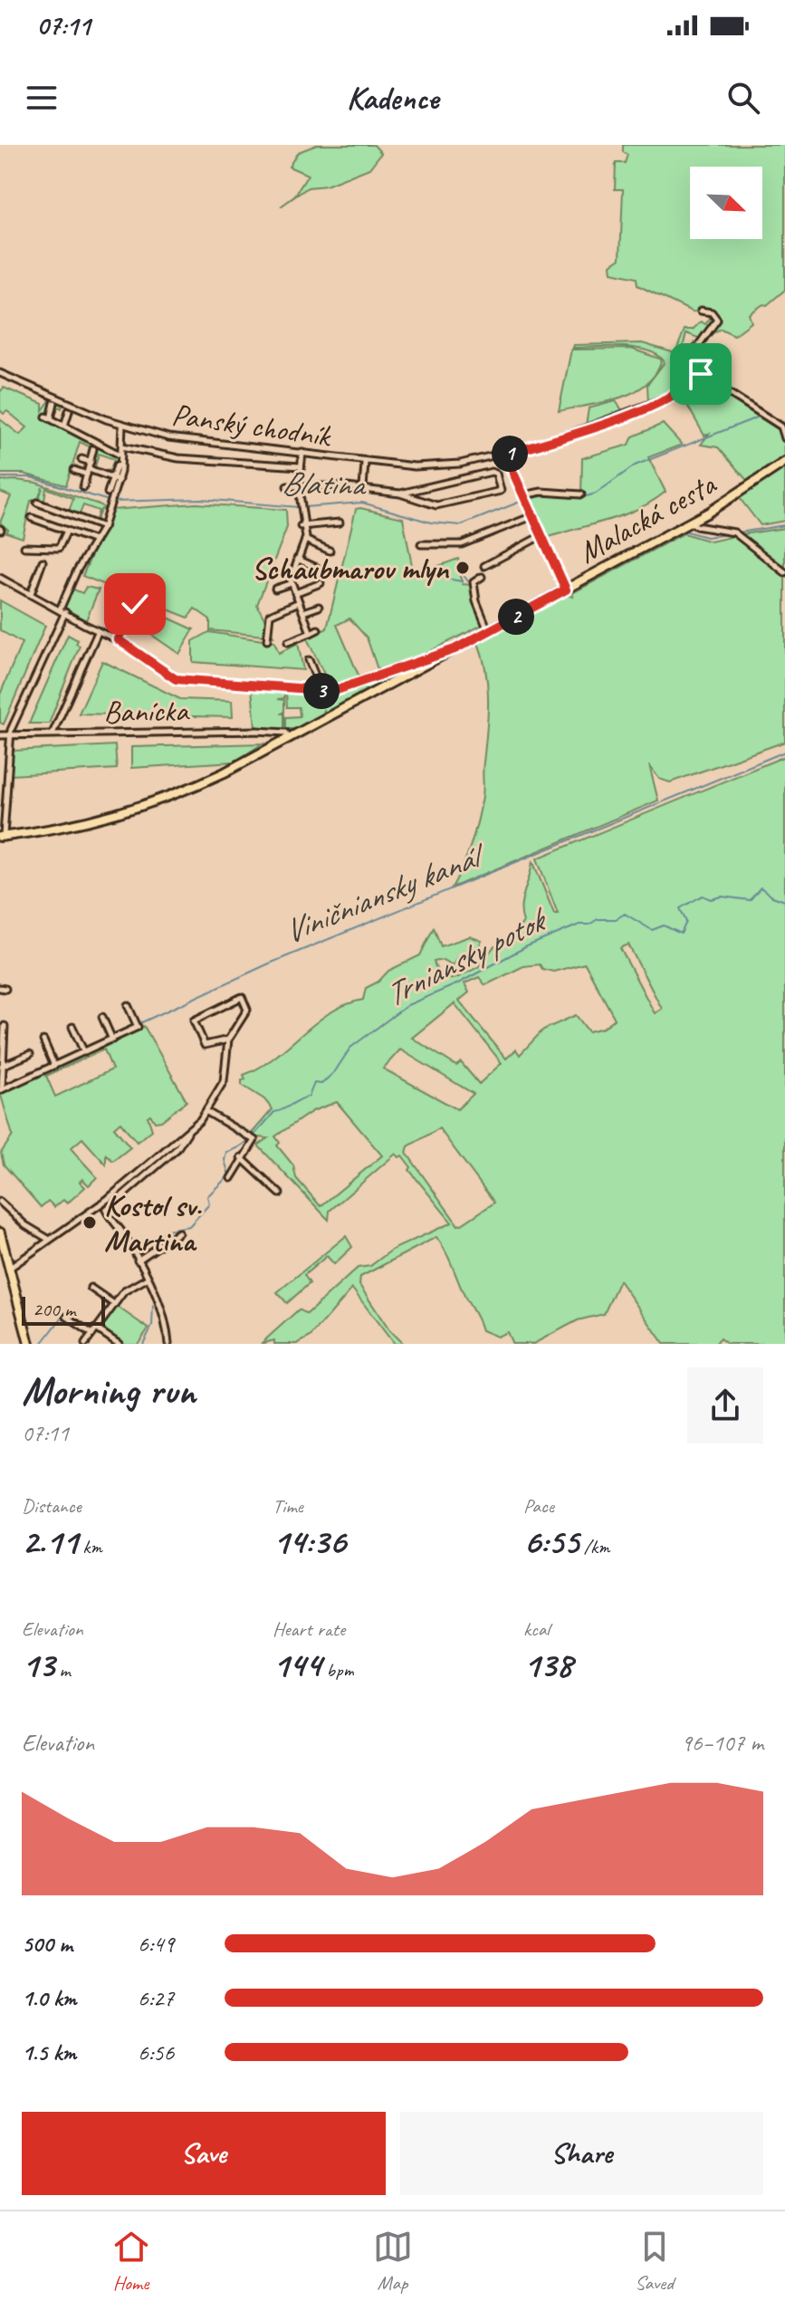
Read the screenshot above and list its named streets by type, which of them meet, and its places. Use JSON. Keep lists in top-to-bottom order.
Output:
{
  "streets": {
    "main road": ["Malacká cesta"],
    "street": ["Panský chodník", "Banícka"]
  },
  "crossings": [
    ["Malacká cesta", "Banícka"]
  ],
  "water": ["Blatina", "Viničniansky kanál", "Trniansky potok"],
  "places": ["Schaubmarov mlyn", "Kostol sv. Martina"],
  "scale_bar": "200 m",
  "north": "bottom right",
  "page": {
    "status": "07:11",
    "header": "Kadence",
    "pins": ["1", "2", "3"],
    "scale": "200 m",
    "heading": ["Morning run", "07:11"],
    "stats": [
      ["Distance", "2.11 km"],
      ["Time", "14:36"],
      ["Pace", "6:55 /km"],
      ["Elevation", "13 m"],
      ["Heart rate", "144 bpm"],
      ["kcal", "138"]
    ],
    "chart": ["Elevation", "96–107 m"],
    "list": [
      {
        "name": "500 m",
        "note": "6:49"
      },
      {
        "name": "1.0 km",
        "note": "6:27"
      },
      {
        "name": "1.5 km",
        "note": "6:56"
      }
    ],
    "buttons": ["Save", "Share"],
    "tabs": ["Home", "Map", "Saved"]
  }
}
